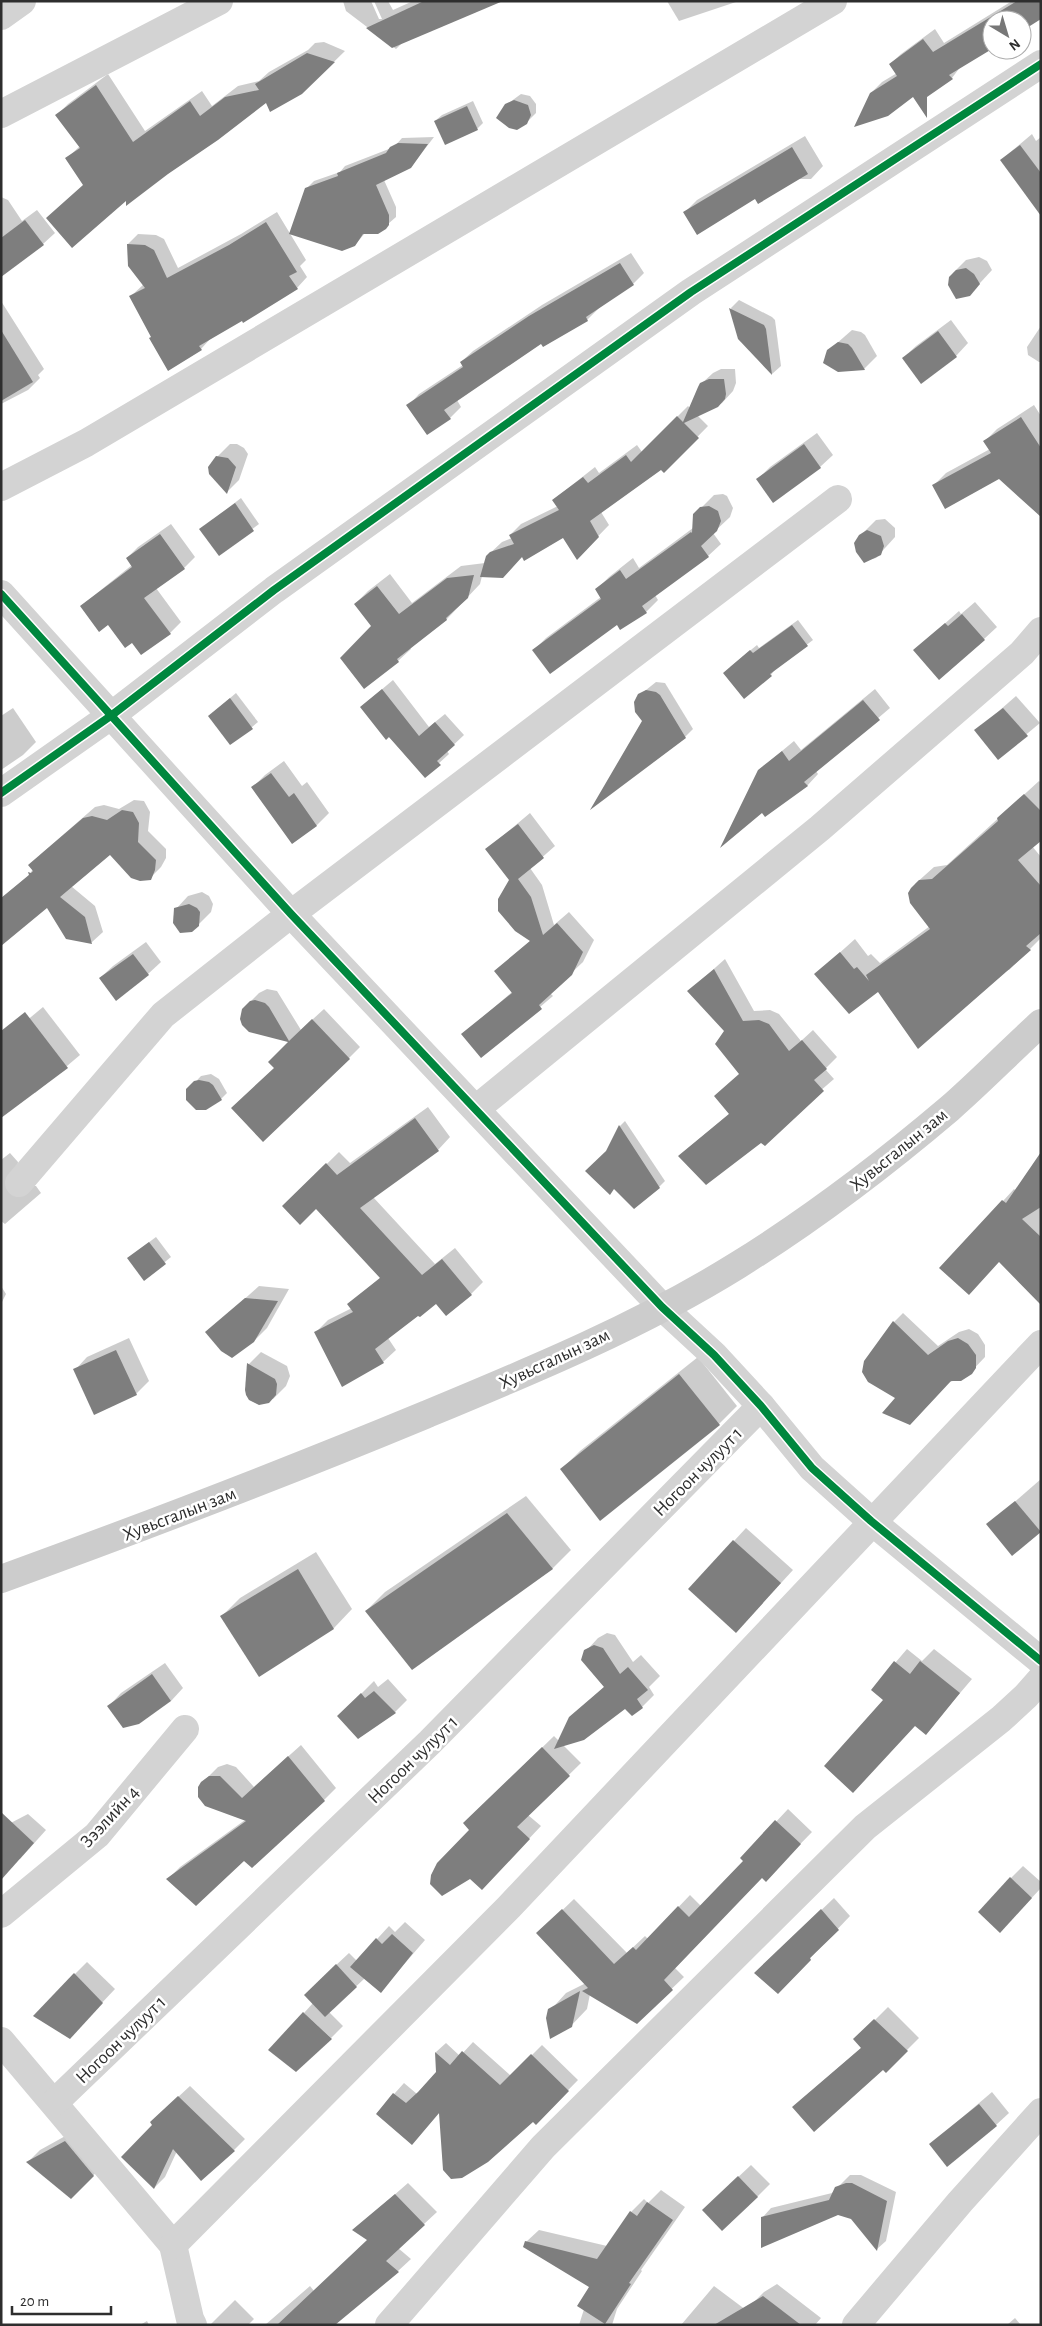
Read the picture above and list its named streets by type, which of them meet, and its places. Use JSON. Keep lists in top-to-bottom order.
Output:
{
  "streets": {
    "main road": ["Хувьсгалын зам"],
    "street": ["Ногоон чулуут 1", "Зээлийн 4"]
  },
  "scale_bar": "20 m",
  "north": "bottom right"
}
